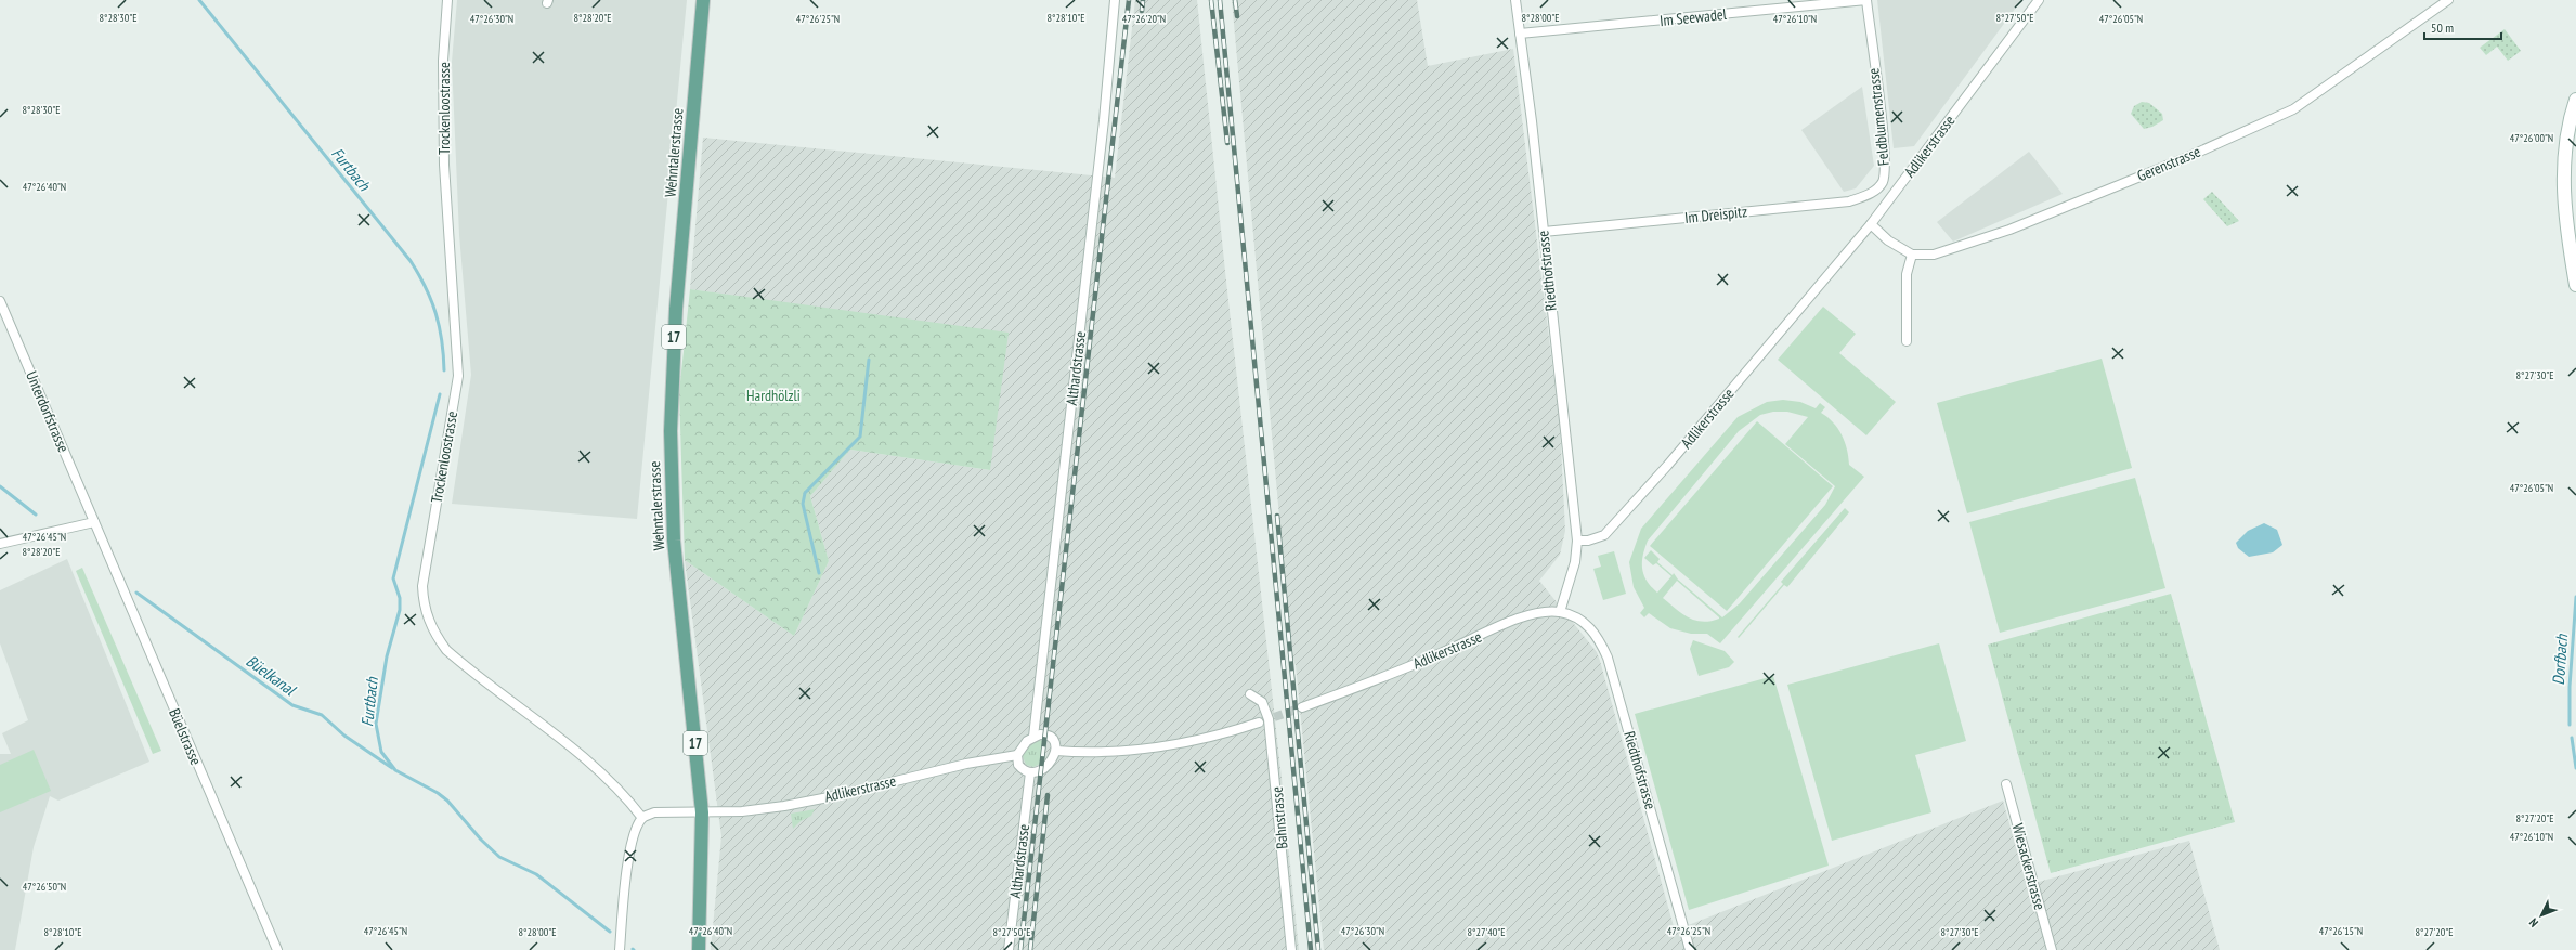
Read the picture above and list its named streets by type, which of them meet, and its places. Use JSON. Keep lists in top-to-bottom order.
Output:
{
  "streets": {
    "main road": ["Wehntalerstrasse", "17"],
    "street": [
      "Im Seewadel",
      "Trockenloostrasse",
      "Feldblumenstrasse",
      "Adlikerstrasse",
      "Gerenstrasse",
      "Im Dreispitz",
      "Riedthofstrasse",
      "Althardstrasse",
      "Unterdorfstrasse",
      "Büelstrasse",
      "Bahnstrasse",
      "Wiesackerstrasse"
    ]
  },
  "crossings": [
    ["Im Seewadel", "Feldblumenstrasse"],
    ["Im Seewadel", "Riedthofstrasse"],
    ["Feldblumenstrasse", "Im Dreispitz"],
    ["Adlikerstrasse", "Wehntalerstrasse"],
    ["Adlikerstrasse", "Gerenstrasse"],
    ["Adlikerstrasse", "Riedthofstrasse"],
    ["Adlikerstrasse", "17"],
    ["Adlikerstrasse", "Althardstrasse"],
    ["Wehntalerstrasse", "17"],
    ["Im Dreispitz", "Riedthofstrasse"],
    ["Unterdorfstrasse", "Büelstrasse"]
  ],
  "water": ["Furtbach", "Dorfbach", "Büelkanal"],
  "parks": ["Hardhölzli"],
  "scale_bar": "50 m",
  "north": "bottom left",
  "coordinates": [
    "8°28'30\"E",
    "8°28'20\"E",
    "8°28'10\"E",
    "8°28'00\"E",
    "8°27'50\"E",
    "47°26'30\"N",
    "47°26'25\"N",
    "47°26'20\"N",
    "47°26'10\"N",
    "47°26'05\"N",
    "47°26'00\"N",
    "47°26'40\"N",
    "8°27'30\"E",
    "47°26'45\"N",
    "8°27'20\"E",
    "47°26'50\"N",
    "47°26'15\"N",
    "8°27'40\"E"
  ]
}
